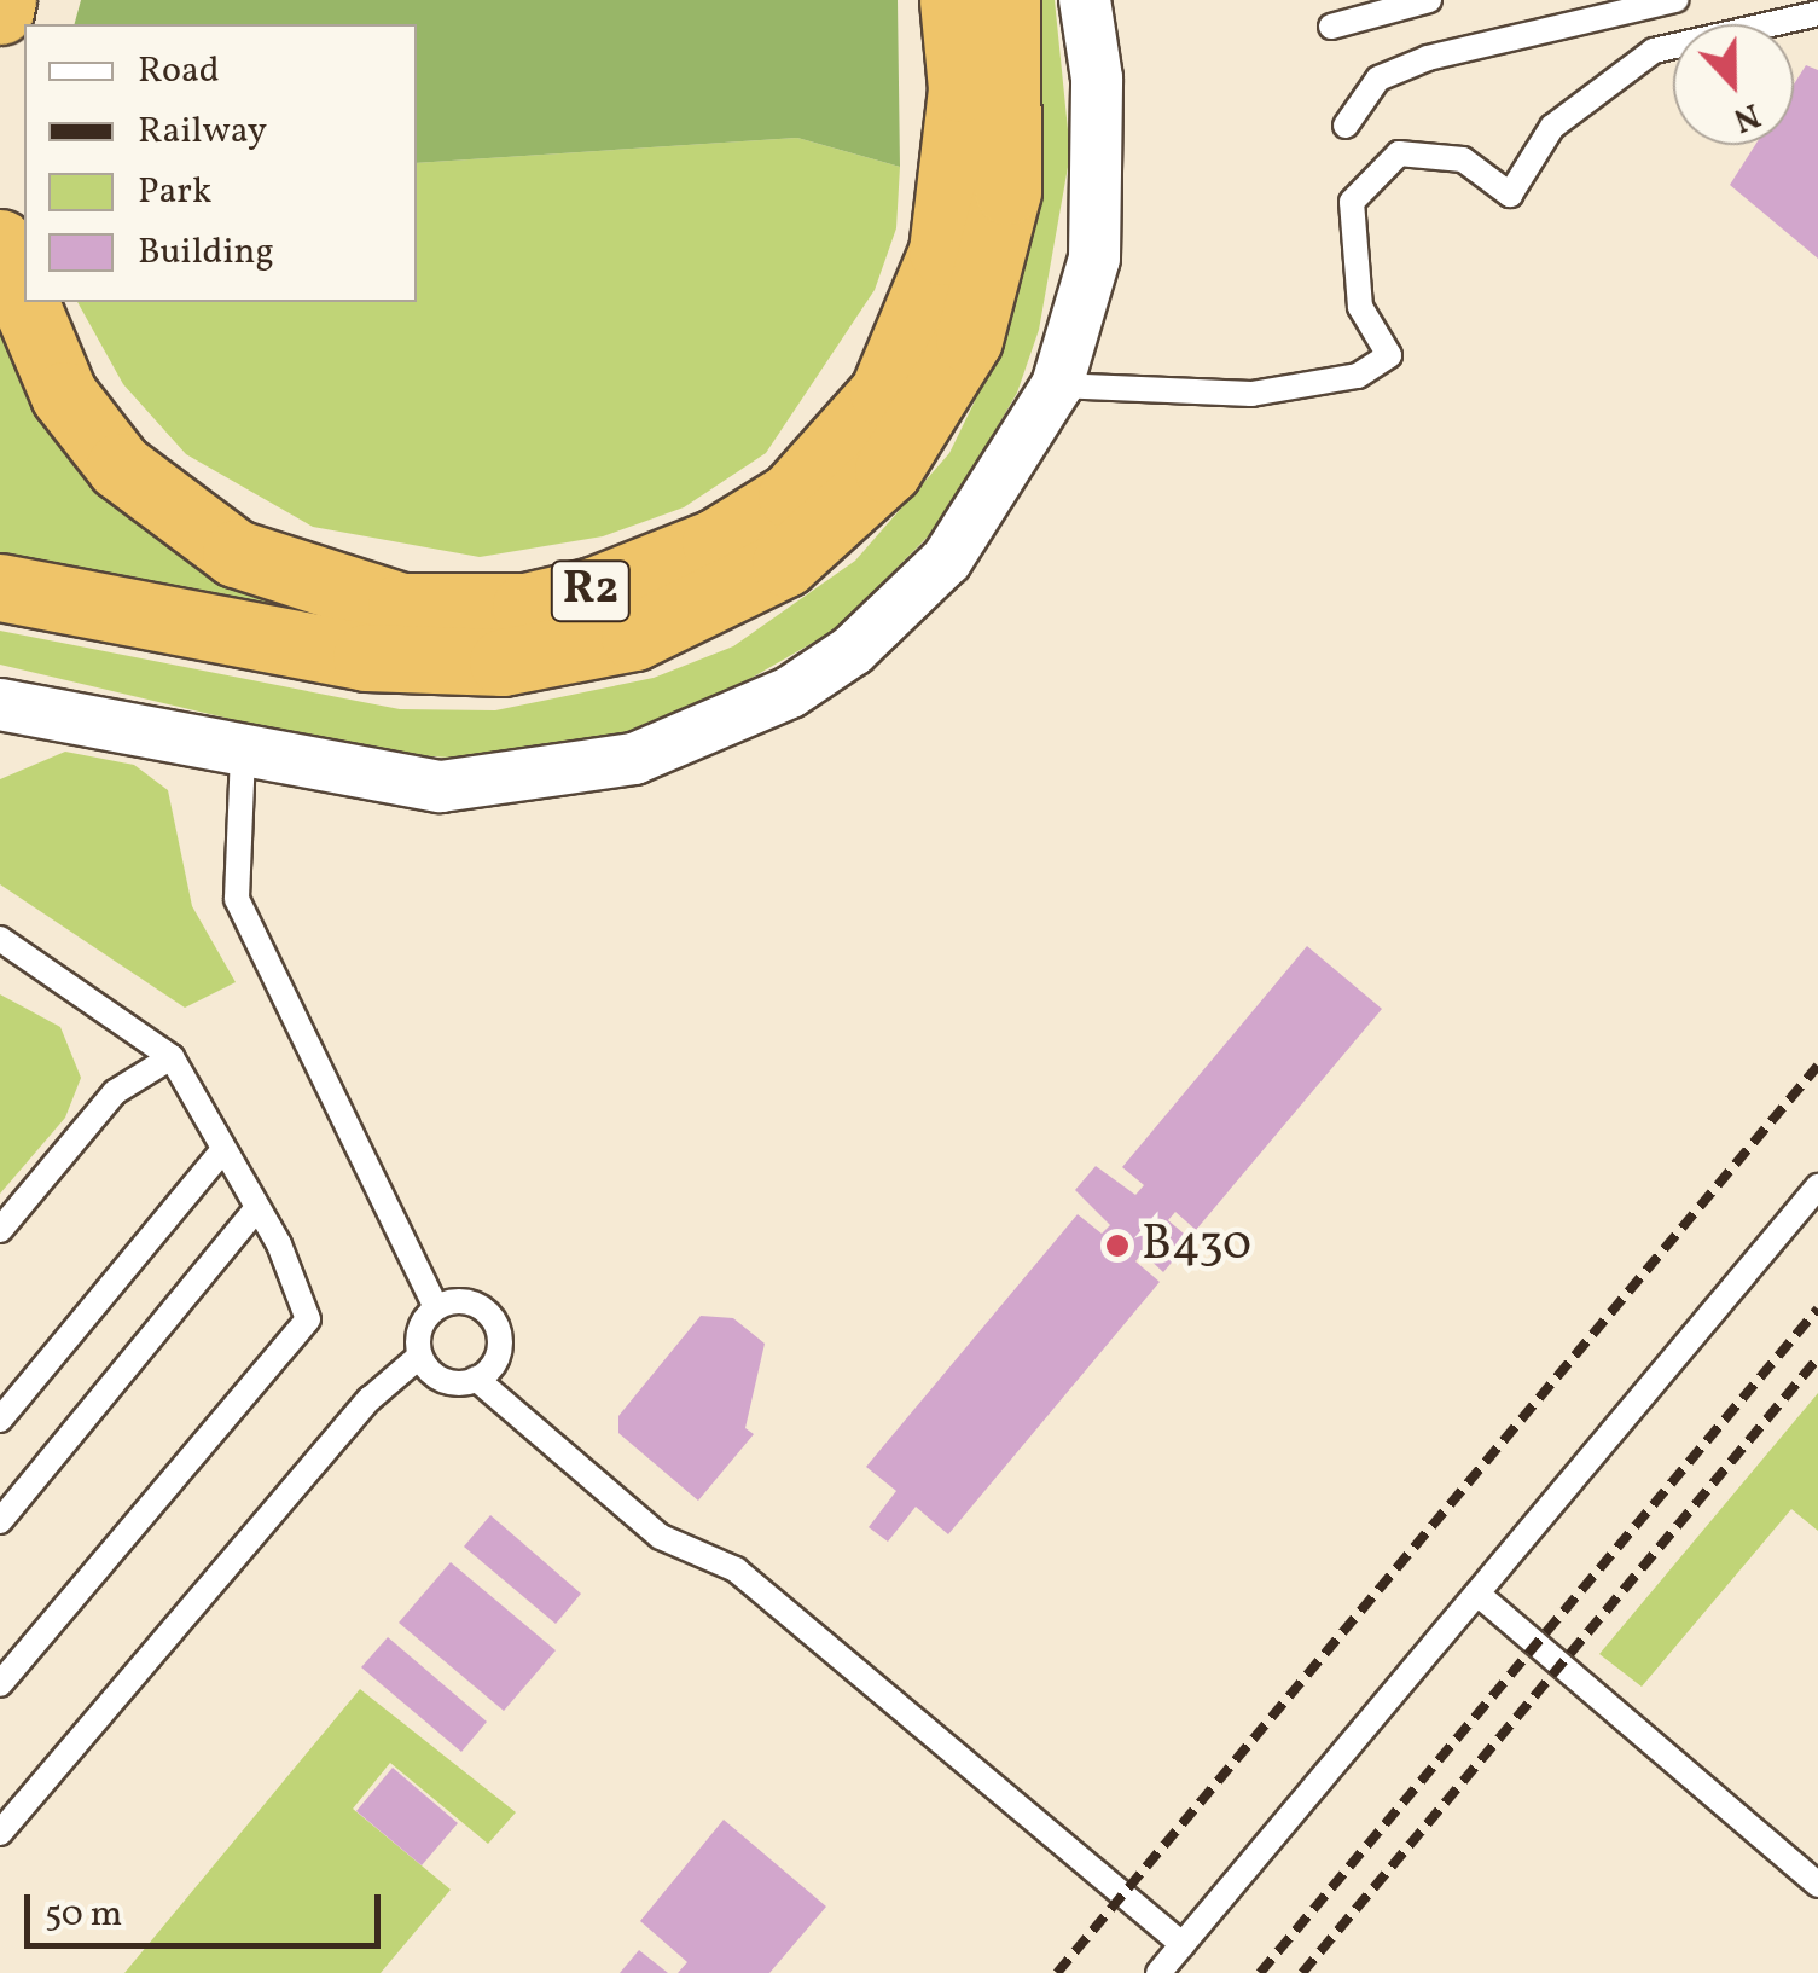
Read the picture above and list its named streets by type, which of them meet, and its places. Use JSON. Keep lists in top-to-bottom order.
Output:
{
  "streets": {
    "highway": ["R2"]
  },
  "places": ["B430"],
  "legend": [
    "Road",
    "Railway",
    "Park",
    "Building"
  ],
  "scale_bar": "50 m",
  "north": "bottom"
}
